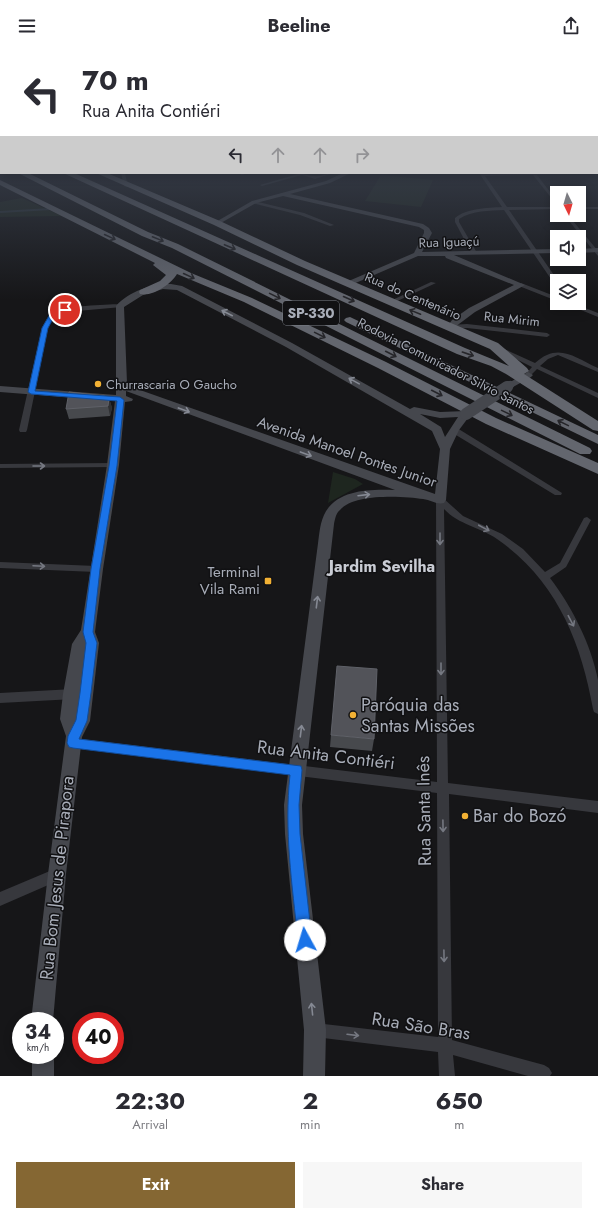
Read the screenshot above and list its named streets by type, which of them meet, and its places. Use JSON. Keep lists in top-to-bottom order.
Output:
{
  "streets": {
    "highway": ["Rua do Centenário", "SP-330", "Rodovia Comunicador Silvio Santos"],
    "street": [
      "Rua Iguaçú",
      "Rua Mirim",
      "Avenida Manoel Pontes Junior",
      "Rua Anita Contiéri",
      "Rua Santa Inês",
      "Rua Bom Jesus de Pirapora",
      "Rua São Bras"
    ]
  },
  "crossings": [
    ["Rua Iguaçú", "Rua do Centenário"],
    ["Rua do Centenário", "Rua Mirim"],
    ["Avenida Manoel Pontes Junior", "Rua Santa Inês"],
    ["Avenida Manoel Pontes Junior", "Rua Bom Jesus de Pirapora"],
    ["Rua Anita Contiéri", "Rua Santa Inês"],
    ["Rua Anita Contiéri", "Rua Bom Jesus de Pirapora"],
    ["Rua Santa Inês", "Rua São Bras"]
  ],
  "one_way": ["Rua Santa Inês", "Rua São Bras"],
  "districts": ["Jardim Sevilha"],
  "places": {
    "other": ["Churrascaria O Gaucho", "Paróquia das Santas Missões", "Bar do Bozó"],
    "transit": ["Terminal Vila Rami"]
  },
  "north": "bottom",
  "page": {
    "header": "Beeline",
    "turn": ["70 m", "Rua Anita Contiéri"],
    "speed": "34 km/h",
    "limit": "40",
    "eta": [
      "22:30",
      "Arrival",
      "2",
      "min",
      "650",
      "m"
    ],
    "buttons": ["Exit", "Share"]
  }
}
